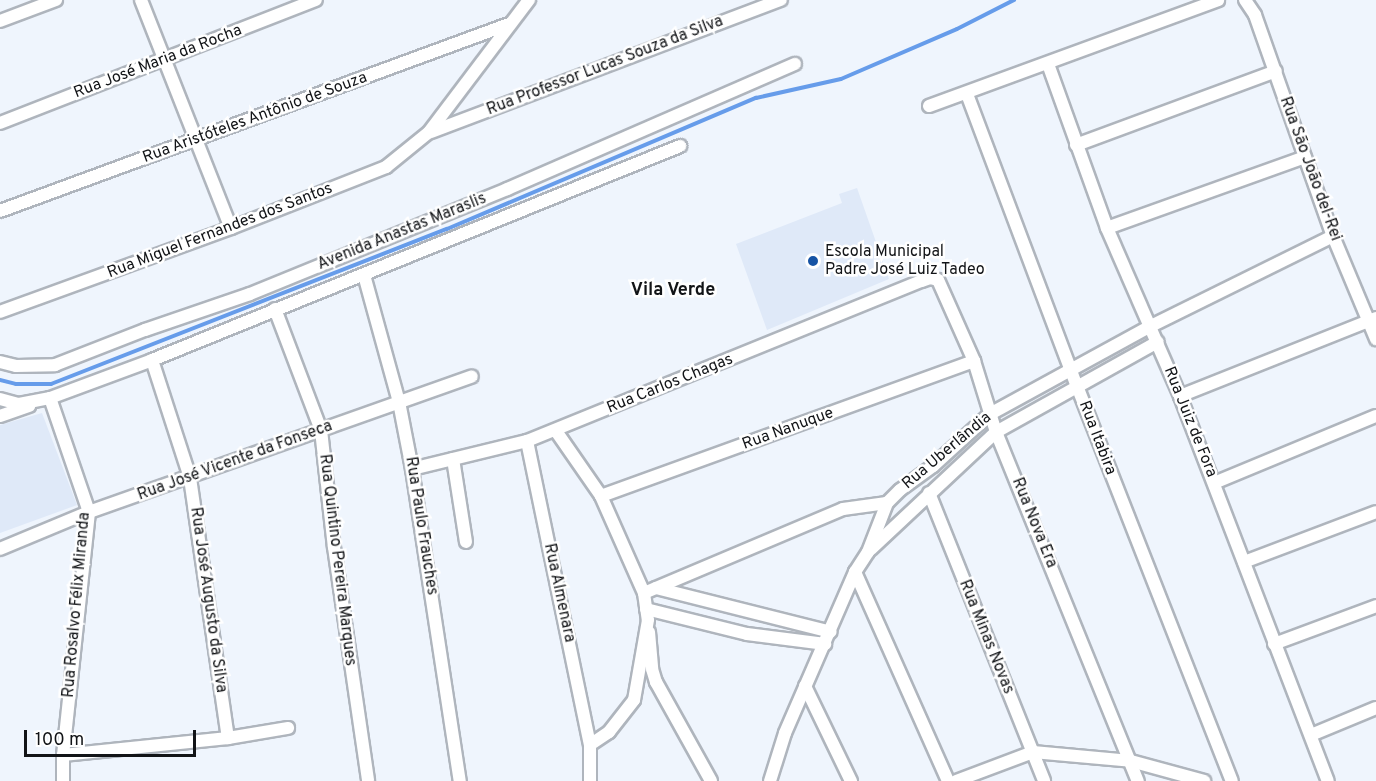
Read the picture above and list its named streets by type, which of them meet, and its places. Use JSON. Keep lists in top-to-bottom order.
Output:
{
  "streets": {
    "street": [
      "Rua José Maria da Rocha",
      "Rua Professor Lucas Souza da Silva",
      "Rua Aristóteles Antônio de Souza",
      "Rua São João del-Rei",
      "Rua Miguel Fernandes dos Santos",
      "Avenida Anastas Maraslis",
      "Rua Carlos Chagas",
      "Rua Juiz de Fora",
      "Rua Nanuque",
      "Rua Itabira",
      "Rua Uberlândia",
      "Rua José Vicente da Fonseca",
      "Rua Nova Era",
      "Rua Paulo Frauches",
      "Rua Quintino Pereira Marques",
      "Rua Almenara",
      "Rua José Augusto da Silva",
      "Rua Rosalvo Félix Miranda",
      "Rua Minas Novas"
    ]
  },
  "crossings": [
    ["Rua Professor Lucas Souza da Silva", "Rua Miguel Fernandes dos Santos"],
    ["Rua São João del-Rei", "Rua Uberlândia"],
    ["Avenida Anastas Maraslis", "Rua Paulo Frauches"],
    ["Avenida Anastas Maraslis", "Rua Quintino Pereira Marques"],
    ["Avenida Anastas Maraslis", "Rua José Augusto da Silva"],
    ["Avenida Anastas Maraslis", "Rua Rosalvo Félix Miranda"],
    ["Rua Carlos Chagas", "Rua Nova Era"],
    ["Rua Carlos Chagas", "Rua Paulo Frauches"],
    ["Rua Carlos Chagas", "Rua Almenara"],
    ["Rua Juiz de Fora", "Rua Uberlândia"],
    ["Rua Nanuque", "Rua Nova Era"],
    ["Rua Itabira", "Rua Uberlândia"],
    ["Rua Uberlândia", "Rua Nova Era"],
    ["Rua Uberlândia", "Rua Minas Novas"],
    ["Rua José Vicente da Fonseca", "Rua Paulo Frauches"],
    ["Rua José Vicente da Fonseca", "Rua Quintino Pereira Marques"],
    ["Rua José Vicente da Fonseca", "Rua José Augusto da Silva"],
    ["Rua José Vicente da Fonseca", "Rua Rosalvo Félix Miranda"]
  ],
  "districts": ["Vila Verde"],
  "places": ["Escola Municipal Padre José Luiz Tadeo"],
  "scale_bar": "100 m"
}
